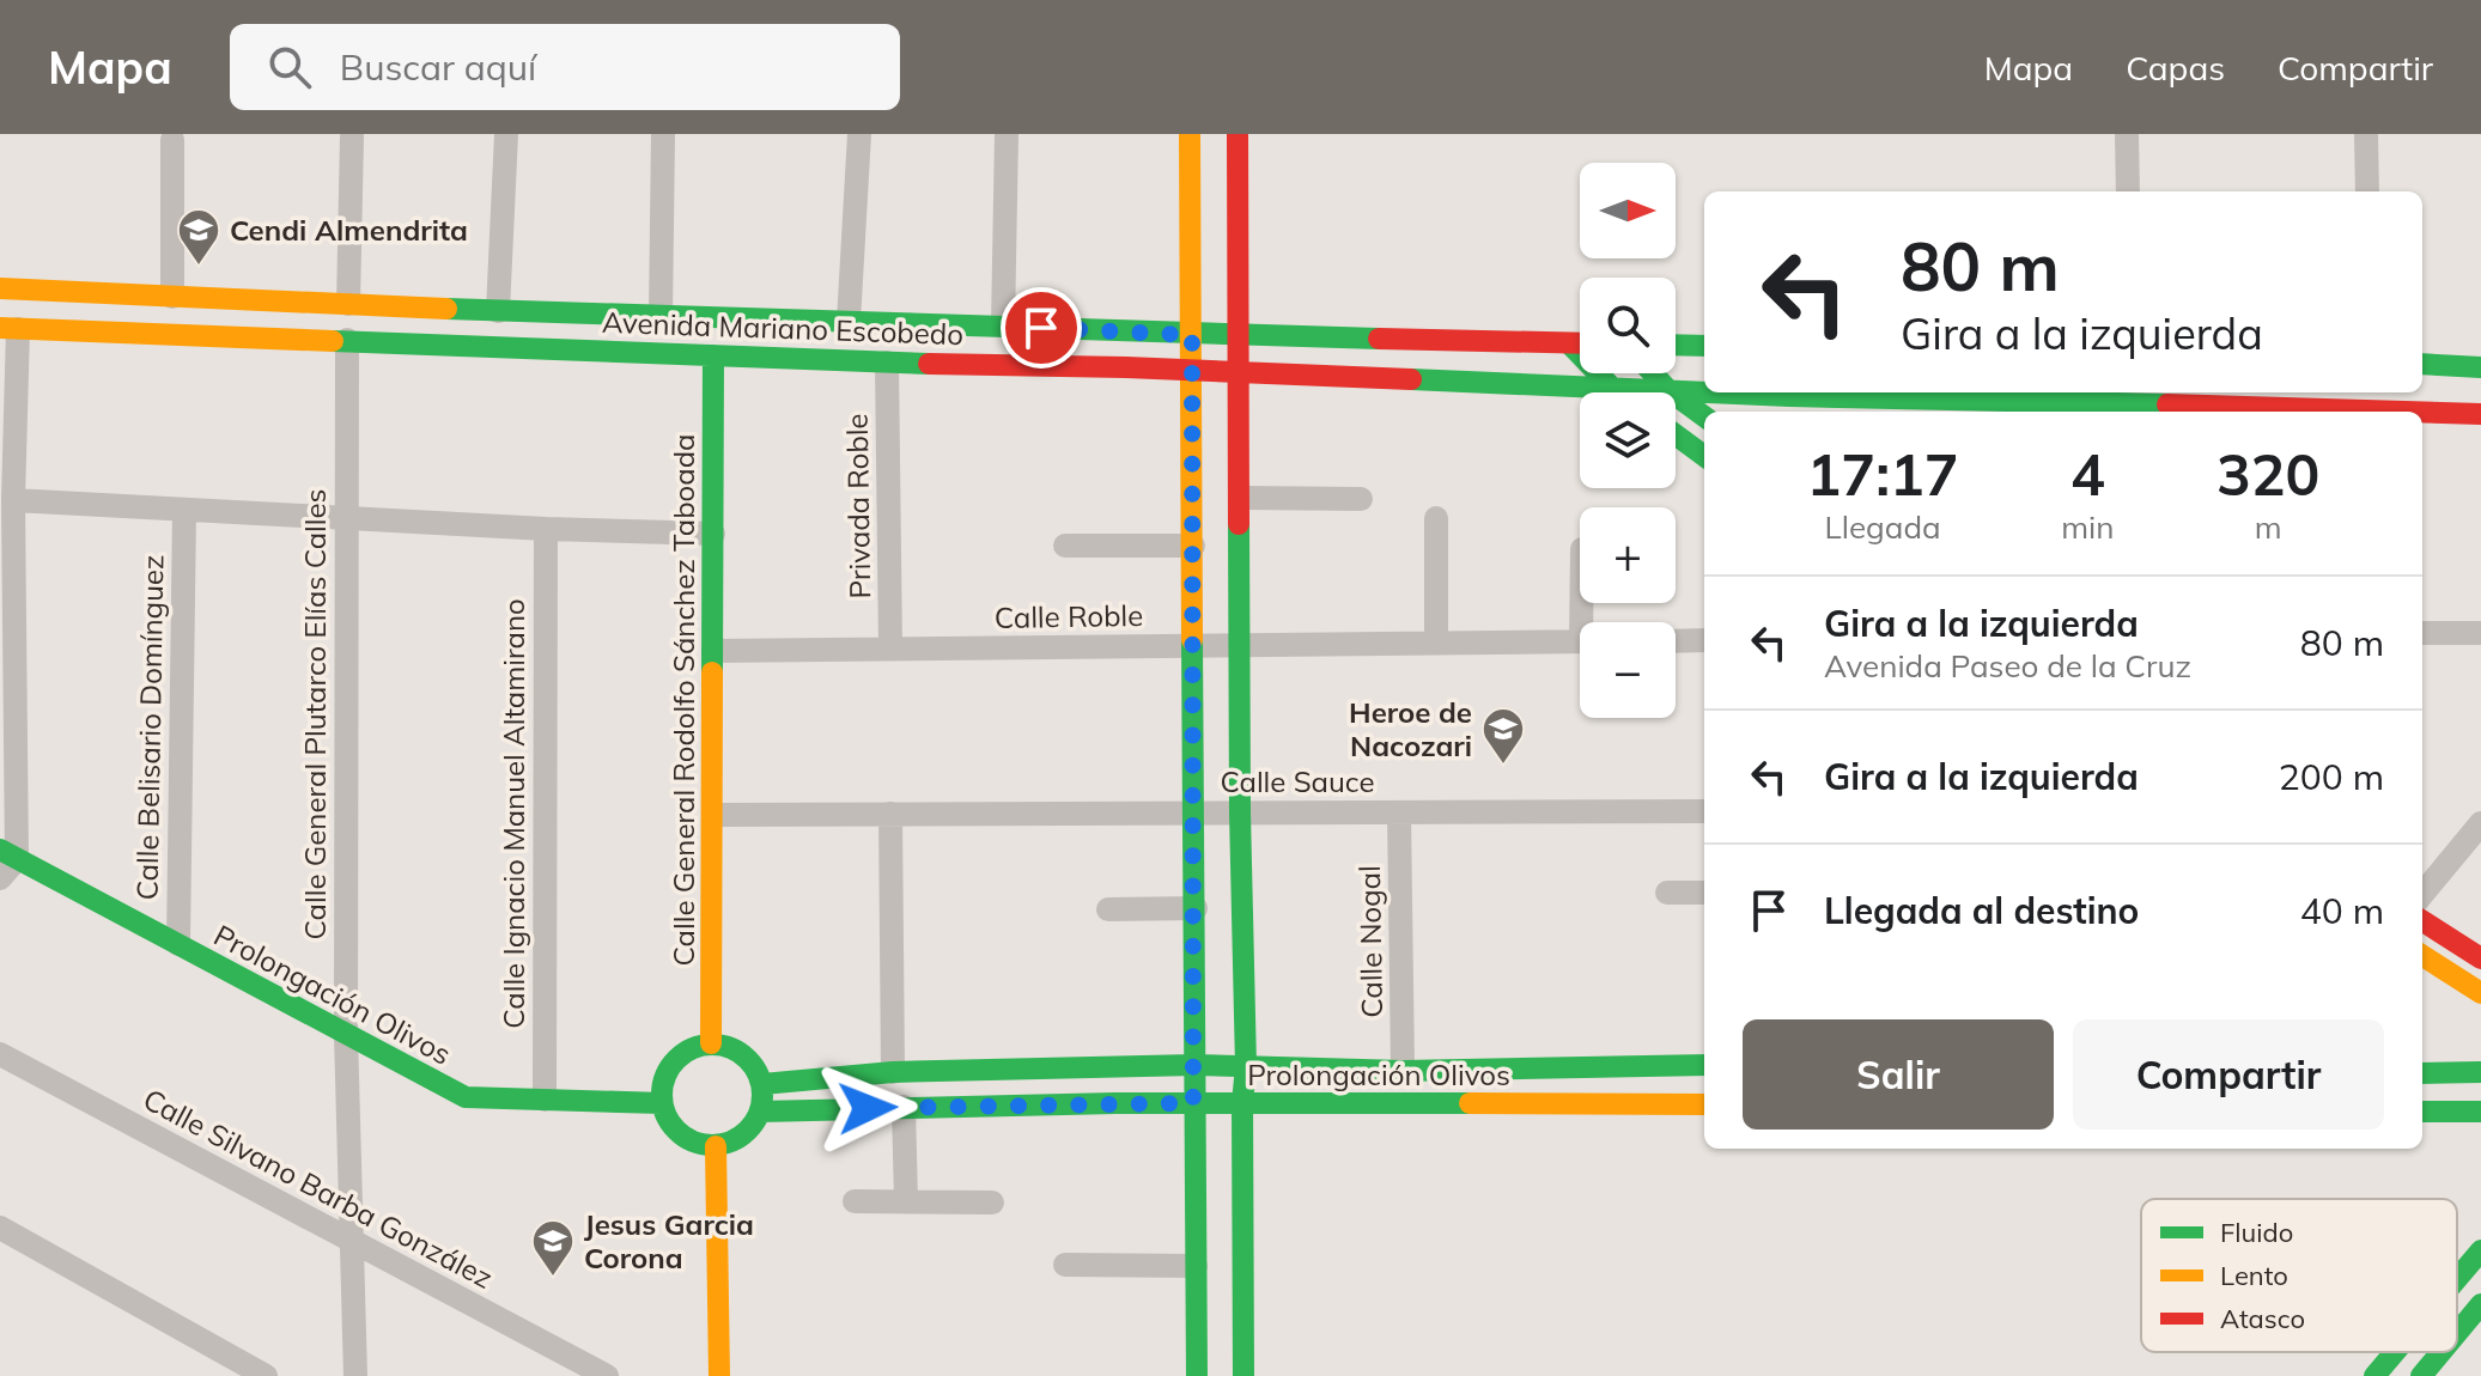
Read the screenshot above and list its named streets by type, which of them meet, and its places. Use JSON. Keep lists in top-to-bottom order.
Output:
{
  "streets": {
    "main road": ["Avenida Mariano Escobedo", "Calle General Rodolfo Sánchez Taboada", "Prolongación Olivos"],
    "street": [
      "Privada Roble",
      "Calle Roble",
      "Calle General Plutarco Elías Calles",
      "Calle Belisario Domínguez",
      "Calle Sauce",
      "Calle Ignacio Manuel Altamirano",
      "Calle Nogal",
      "Calle Silvano Barba González"
    ]
  },
  "crossings": [
    ["Avenida Mariano Escobedo", "Privada Roble"],
    ["Avenida Mariano Escobedo", "Calle General Rodolfo Sánchez Taboada"],
    ["Avenida Mariano Escobedo", "Calle General Plutarco Elías Calles"],
    ["Privada Roble", "Calle Roble"],
    ["Calle Roble", "Calle General Rodolfo Sánchez Taboada"],
    ["Calle General Rodolfo Sánchez Taboada", "Calle Sauce"],
    ["Calle General Rodolfo Sánchez Taboada", "Prolongación Olivos"],
    ["Calle General Plutarco Elías Calles", "Prolongación Olivos"],
    ["Calle General Plutarco Elías Calles", "Calle Silvano Barba González"],
    ["Calle Belisario Domínguez", "Prolongación Olivos"],
    ["Calle Sauce", "Calle Nogal"],
    ["Calle Ignacio Manuel Altamirano", "Prolongación Olivos"],
    ["Calle Nogal", "Prolongación Olivos"]
  ],
  "places": {
    "school or university": ["Cendi Almendrita", "Heroe de Nacozari", "Jesus Garcia Corona"]
  },
  "legend": ["Fluido", "Lento", "Atasco"],
  "north": "right",
  "page": {
    "header": "Mapa",
    "search": "Buscar aquí",
    "nav": ["Mapa", "Capas", "Compartir"],
    "map_buttons": ["+", "−"],
    "turn": ["80 m", "Gira a la izquierda"],
    "eta": [
      "17:17",
      "Llegada",
      "4",
      "min",
      "320",
      "m"
    ],
    "list": [
      {
        "name": "Gira a la izquierda",
        "note": "Avenida Paseo de la Cruz",
        "value": "80 m"
      },
      {
        "name": "Gira a la izquierda",
        "value": "200 m"
      },
      {
        "name": "Llegada al destino",
        "value": "40 m"
      }
    ],
    "buttons": ["Salir", "Compartir"]
  }
}
